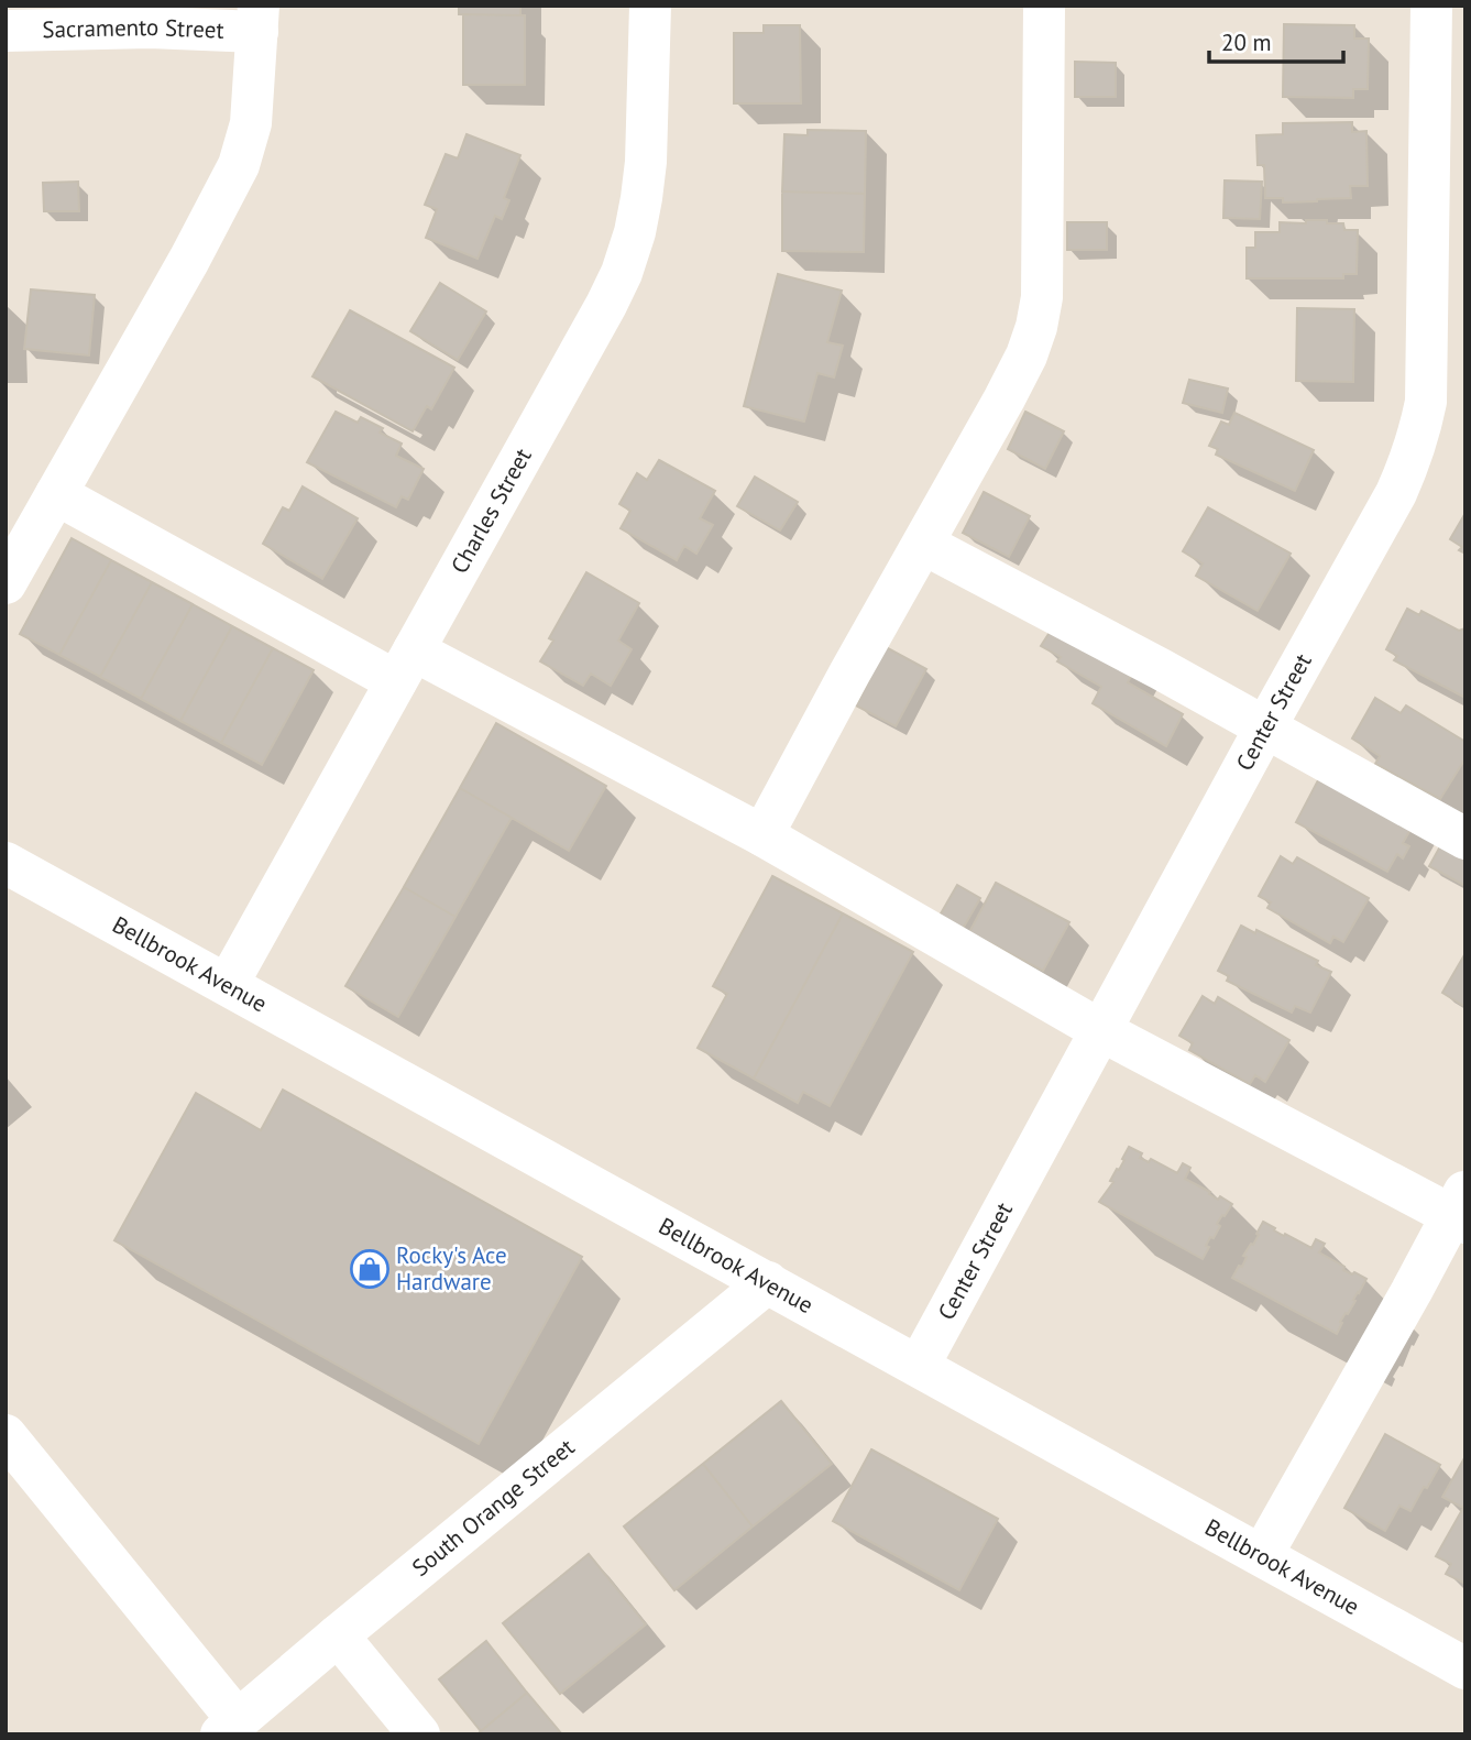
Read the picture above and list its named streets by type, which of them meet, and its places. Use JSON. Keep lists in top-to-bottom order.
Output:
{
  "streets": {
    "street": [
      "Sacramento Street",
      "Charles Street",
      "Center Street",
      "Bellbrook Avenue",
      "South Orange Street"
    ]
  },
  "crossings": [
    ["Charles Street", "Bellbrook Avenue"],
    ["Center Street", "Bellbrook Avenue"],
    ["Bellbrook Avenue", "South Orange Street"]
  ],
  "places": {
    "shop": ["Rocky's Ace Hardware"]
  },
  "scale_bar": "20 m"
}
